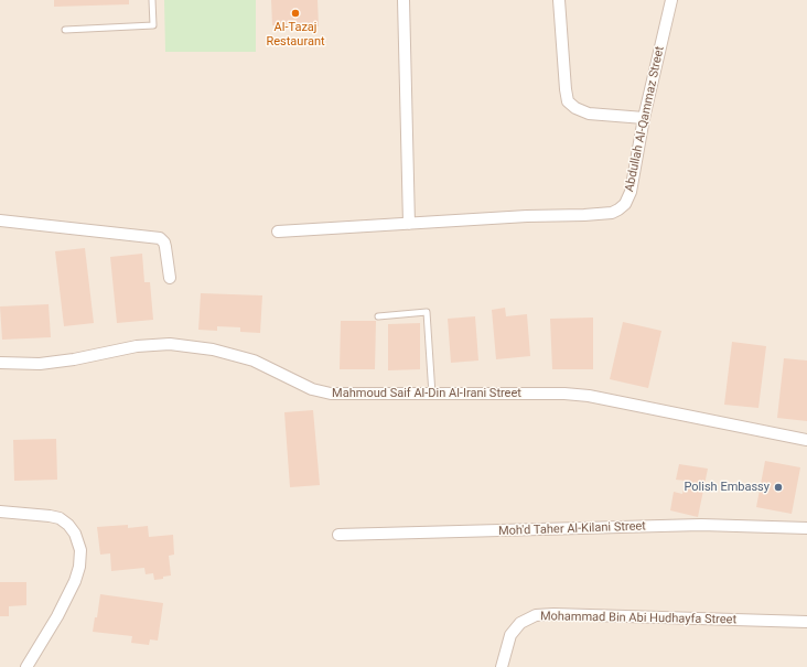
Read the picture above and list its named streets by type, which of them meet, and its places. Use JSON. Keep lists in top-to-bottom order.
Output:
{
  "streets": {
    "street": [
      "Abdullah Al-Qammaz Street",
      "Mahmoud Saif Al-Din Al-Irani Street",
      "Moh'd Taher Al-Kilani Street",
      "Mohammad Bin Abi Hudhayfa Street"
    ]
  },
  "places": ["Al-Tazaj Restaurant", "Polish Embassy"]
}
